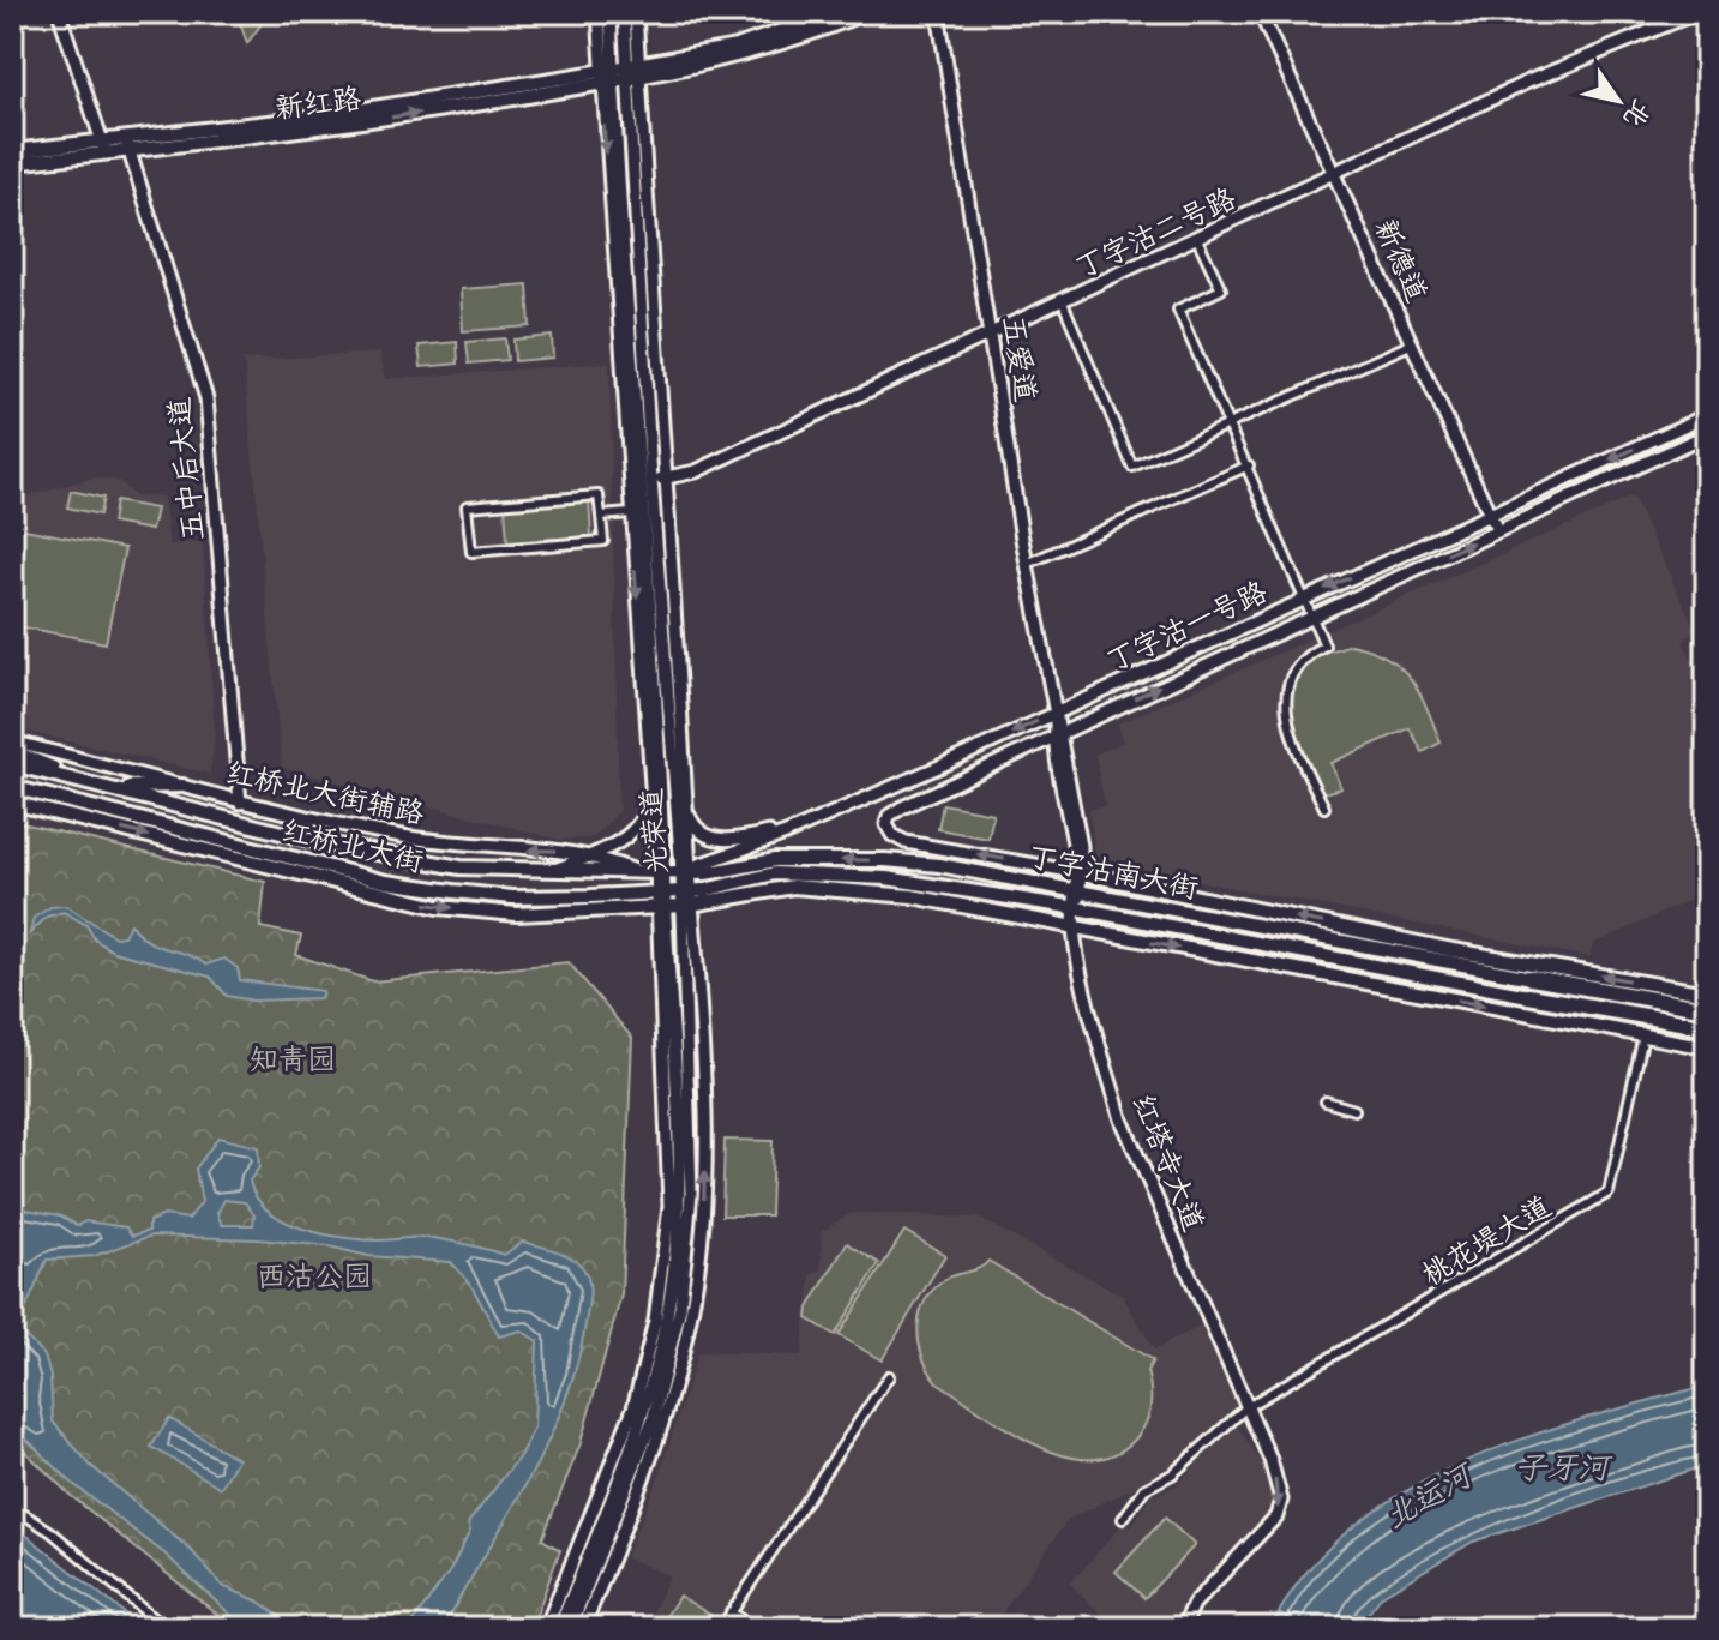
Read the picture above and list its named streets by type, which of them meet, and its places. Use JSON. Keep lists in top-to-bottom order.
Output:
{
  "streets": {
    "main road": [
      "新红路",
      "丁字沽二号路",
      "新德道",
      "五爱道",
      "五中后大道",
      "丁字沽一号路",
      "红桥北大街辅路",
      "光荣道",
      "红桥北大街",
      "丁字沽南大街",
      "红塔寺大道"
    ],
    "street": ["桃花堤大道"]
  },
  "crossings": [
    ["新红路", "五中后大道"],
    ["新红路", "光荣道"],
    ["丁字沽二号路", "新德道"],
    ["丁字沽二号路", "五爱道"],
    ["丁字沽二号路", "光荣道"],
    ["新德道", "丁字沽一号路"],
    ["五爱道", "丁字沽一号路"],
    ["五爱道", "丁字沽南大街"],
    ["五爱道", "红塔寺大道"],
    ["五中后大道", "红桥北大街辅路"],
    ["丁字沽一号路", "光荣道"],
    ["丁字沽一号路", "红桥北大街"],
    ["丁字沽一号路", "丁字沽南大街"],
    ["红桥北大街辅路", "红桥北大街"],
    ["光荣道", "红桥北大街"],
    ["光荣道", "丁字沽南大街"],
    ["红桥北大街", "丁字沽南大街"],
    ["丁字沽南大街", "红塔寺大道"],
    ["红塔寺大道", "桃花堤大道"]
  ],
  "water": ["子牙河", "北运河"],
  "parks": ["知青园", "西沽公园"],
  "north": "bottom right"
}
